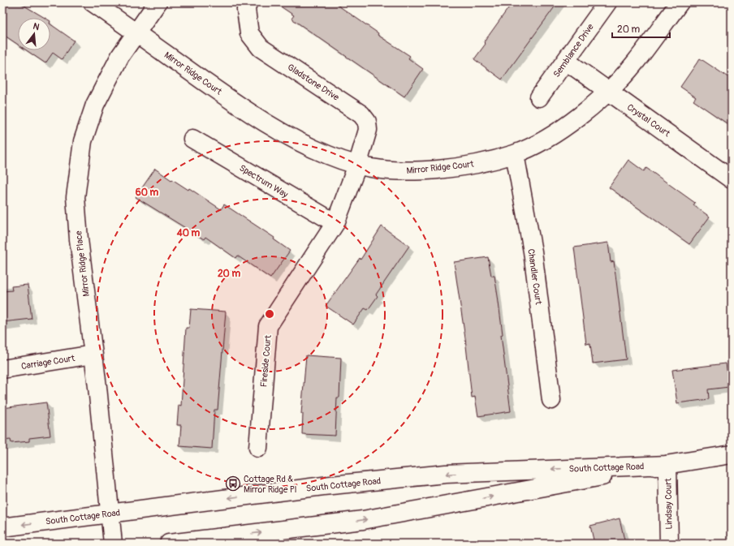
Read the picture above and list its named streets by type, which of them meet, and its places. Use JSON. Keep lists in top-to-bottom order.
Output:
{
  "streets": {
    "street": [
      "Semblance Drive",
      "Mirror Ridge Court",
      "Gladstone Drive",
      "Crystal Court",
      "Spectrum Way",
      "Mirror Ridge Place",
      "Chandler Court",
      "Fireside Court",
      "Carriage Court",
      "South Cottage Road",
      "Lindsay Court"
    ]
  },
  "crossings": [
    ["Semblance Drive", "Crystal Court"],
    ["Mirror Ridge Court", "Gladstone Drive"],
    ["Mirror Ridge Court", "Crystal Court"],
    ["Mirror Ridge Court", "Mirror Ridge Place"],
    ["Mirror Ridge Court", "Chandler Court"],
    ["Spectrum Way", "Fireside Court"],
    ["Mirror Ridge Place", "Carriage Court"],
    ["Mirror Ridge Place", "South Cottage Road"],
    ["South Cottage Road", "Lindsay Court"]
  ],
  "places": {
    "bus stop": ["Cottage Rd & Mirror Ridge Pl"]
  },
  "scale_bar": "20 m",
  "north": "top",
  "rings": ["60 m", "40 m", "20 m"]
}
